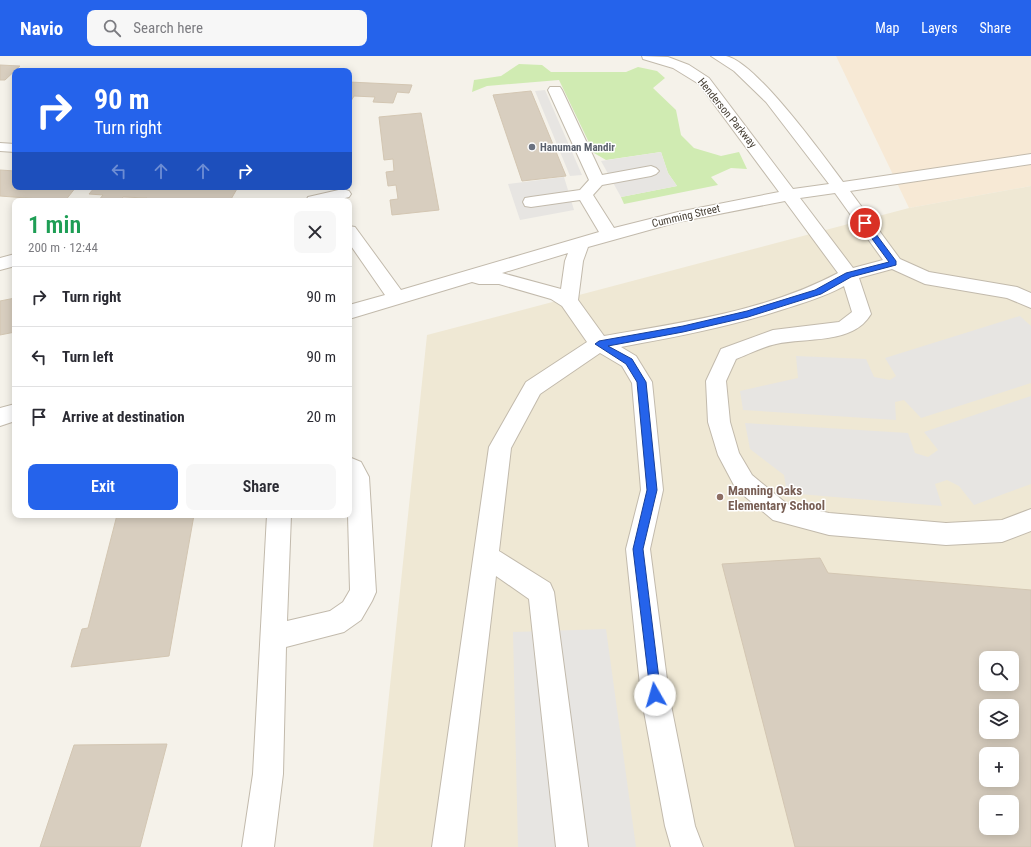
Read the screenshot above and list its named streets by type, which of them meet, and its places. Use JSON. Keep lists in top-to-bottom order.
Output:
{
  "streets": {
    "street": ["Henderson Parkway", "Cumming Street"]
  },
  "crossings": [
    ["Henderson Parkway", "Cumming Street"]
  ],
  "places": ["Hanuman Mandir", "Manning Oaks Elementary School"],
  "page": {
    "header": "Navio",
    "search": "Search here",
    "nav": ["Map", "Layers", "Share"],
    "turn": ["90 m", "Turn right"],
    "heading": ["1 min", "200 m · 12:44"],
    "list": [
      {
        "name": "Turn right",
        "value": "90 m"
      },
      {
        "name": "Turn left",
        "value": "90 m"
      },
      {
        "name": "Arrive at destination",
        "value": "20 m"
      }
    ],
    "buttons": ["Exit", "Share"],
    "map_buttons": ["+", "−"]
  }
}
